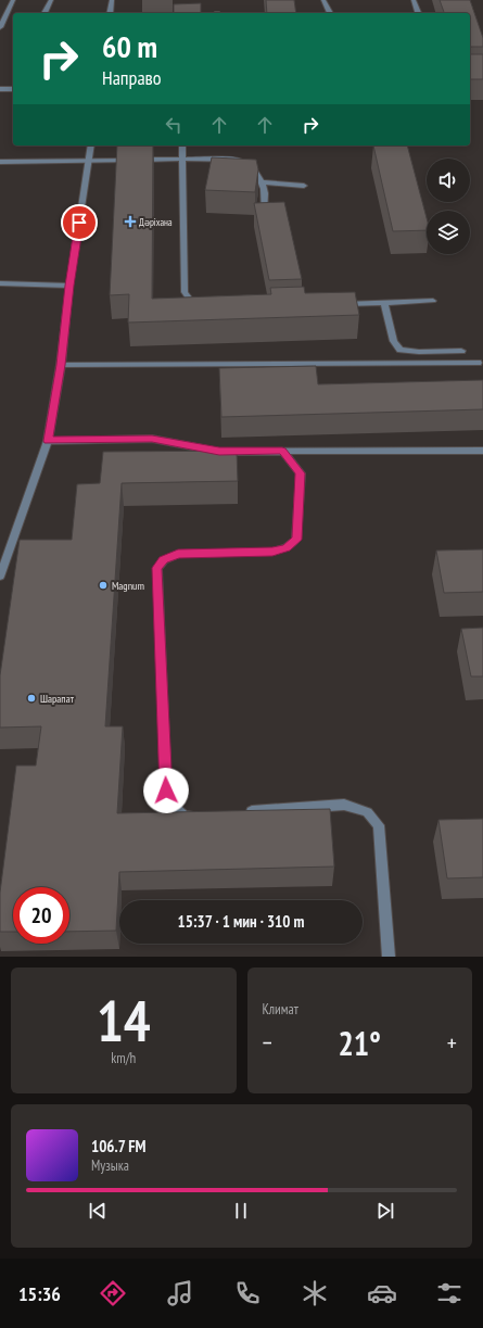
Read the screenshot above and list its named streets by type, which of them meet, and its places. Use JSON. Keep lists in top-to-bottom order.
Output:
{
  "places": {
    "health": ["Дəріхана"],
    "other": ["Magnum", "Шарапат"]
  },
  "page": {
    "turn": ["60 m", "Направо"],
    "limit": "20",
    "trip": "15:37 · 1 мин · 310 m",
    "tile": [
      ["14", "km/h"],
      "Климат"
    ],
    "heat": ["−", "21°", "+"],
    "song": ["106.7 FM", "Музыка"],
    "tabs": "15:36"
  }
}
